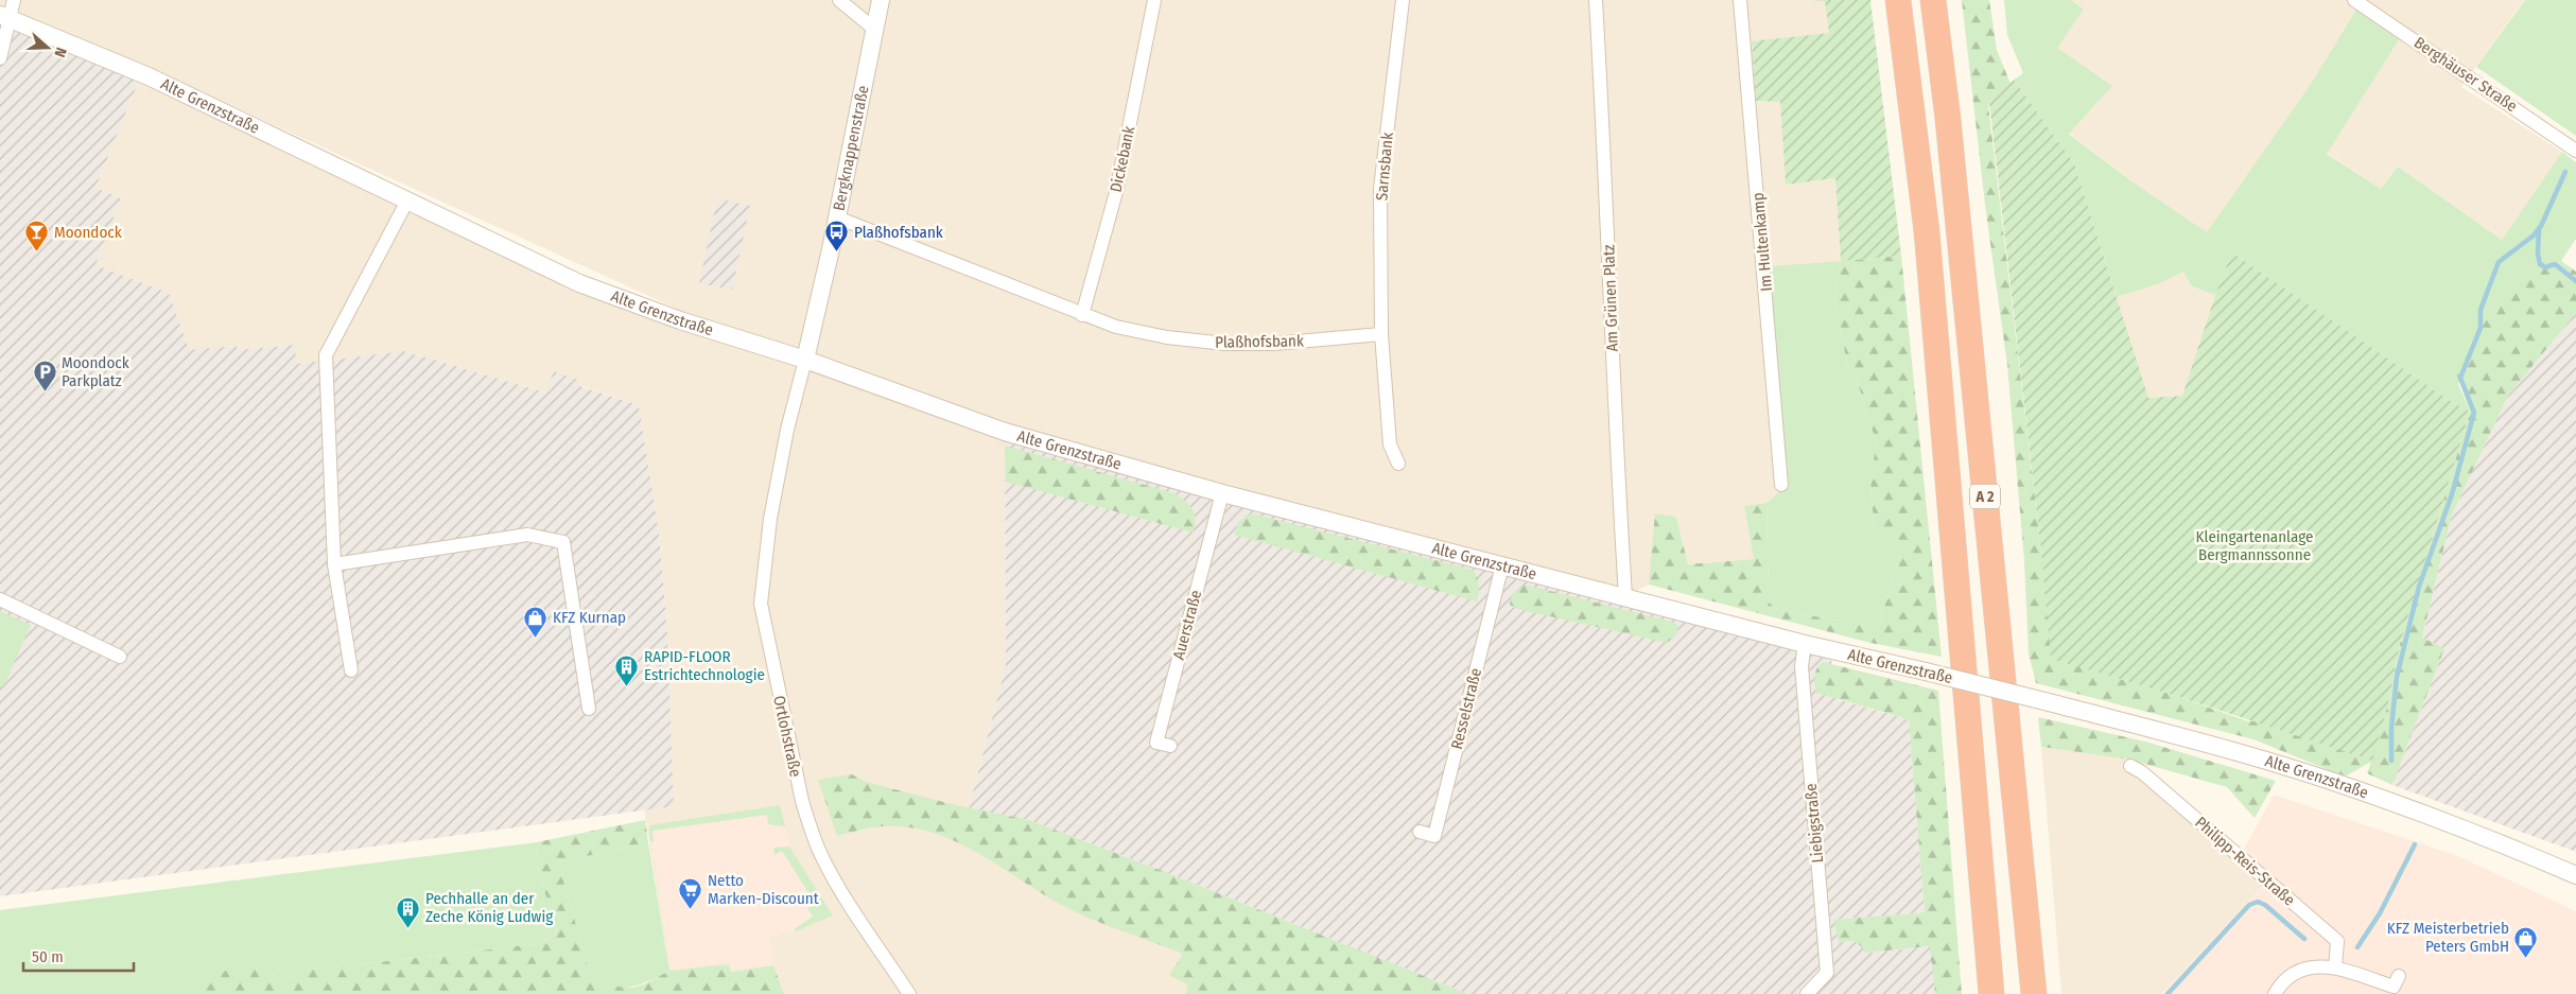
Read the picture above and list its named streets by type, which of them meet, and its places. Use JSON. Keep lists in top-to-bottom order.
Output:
{
  "streets": {
    "highway": ["A 2"],
    "street": [
      "Berghäuser Straße",
      "Alte Grenzstraße",
      "Bergknappenstraße",
      "Dickebank",
      "Sarnsbank",
      "Im Hultenkamp",
      "Am Grünen Platz",
      "Plaßhofsbank",
      "Auerstraße",
      "Resselstraße",
      "Ortlohstraße",
      "Liebigstraße",
      "Philipp-Reis-Straße"
    ]
  },
  "crossings": [
    ["Alte Grenzstraße", "Bergknappenstraße"],
    ["Alte Grenzstraße", "Am Grünen Platz"],
    ["Alte Grenzstraße", "Auerstraße"],
    ["Alte Grenzstraße", "Resselstraße"],
    ["Alte Grenzstraße", "Ortlohstraße"],
    ["Alte Grenzstraße", "Liebigstraße"],
    ["Bergknappenstraße", "Plaßhofsbank"],
    ["Bergknappenstraße", "Ortlohstraße"],
    ["Dickebank", "Plaßhofsbank"],
    ["Sarnsbank", "Plaßhofsbank"]
  ],
  "parks": ["Kleingartenanlage Bergmannssonne"],
  "places": {
    "bar": ["Moondock"],
    "bus stop": ["Plaßhofsbank"],
    "parking": ["Moondock Parkplatz"],
    "shop": ["KFZ Kurnap", "KFZ Meisterbetrieb Peters GmbH"],
    "building": ["RAPID-FLOOR Estrichtechnologie", "Pechhalle an der Zeche König Ludwig"],
    "supermarket": ["Netto Marken-Discount"]
  },
  "scale_bar": "50 m",
  "north": "right"
}
